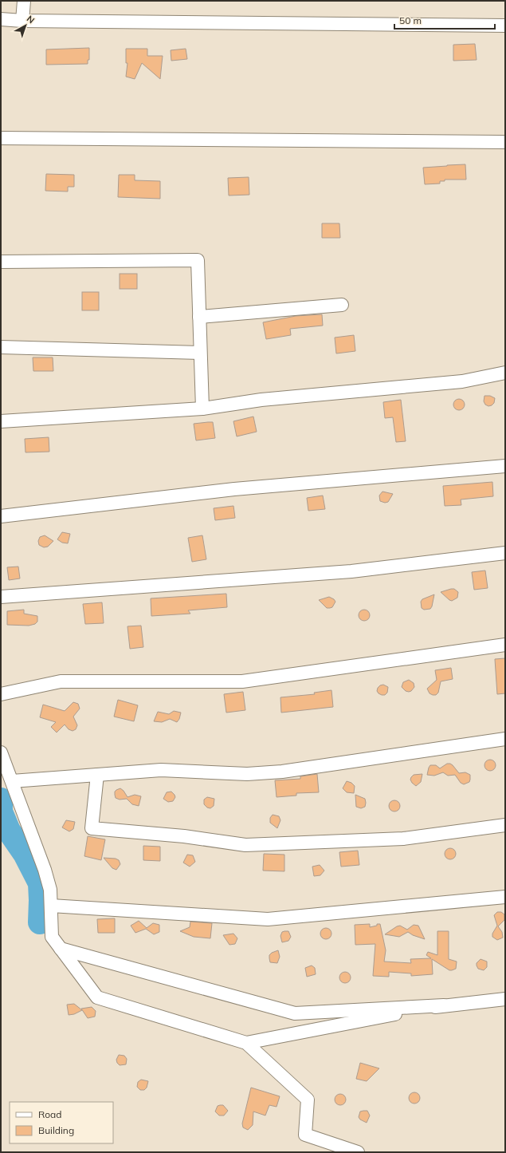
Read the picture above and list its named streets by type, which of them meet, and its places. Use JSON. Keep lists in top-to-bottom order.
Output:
{
  "legend": ["Road", "Building"],
  "scale_bar": "50 m",
  "north": "top right"
}
